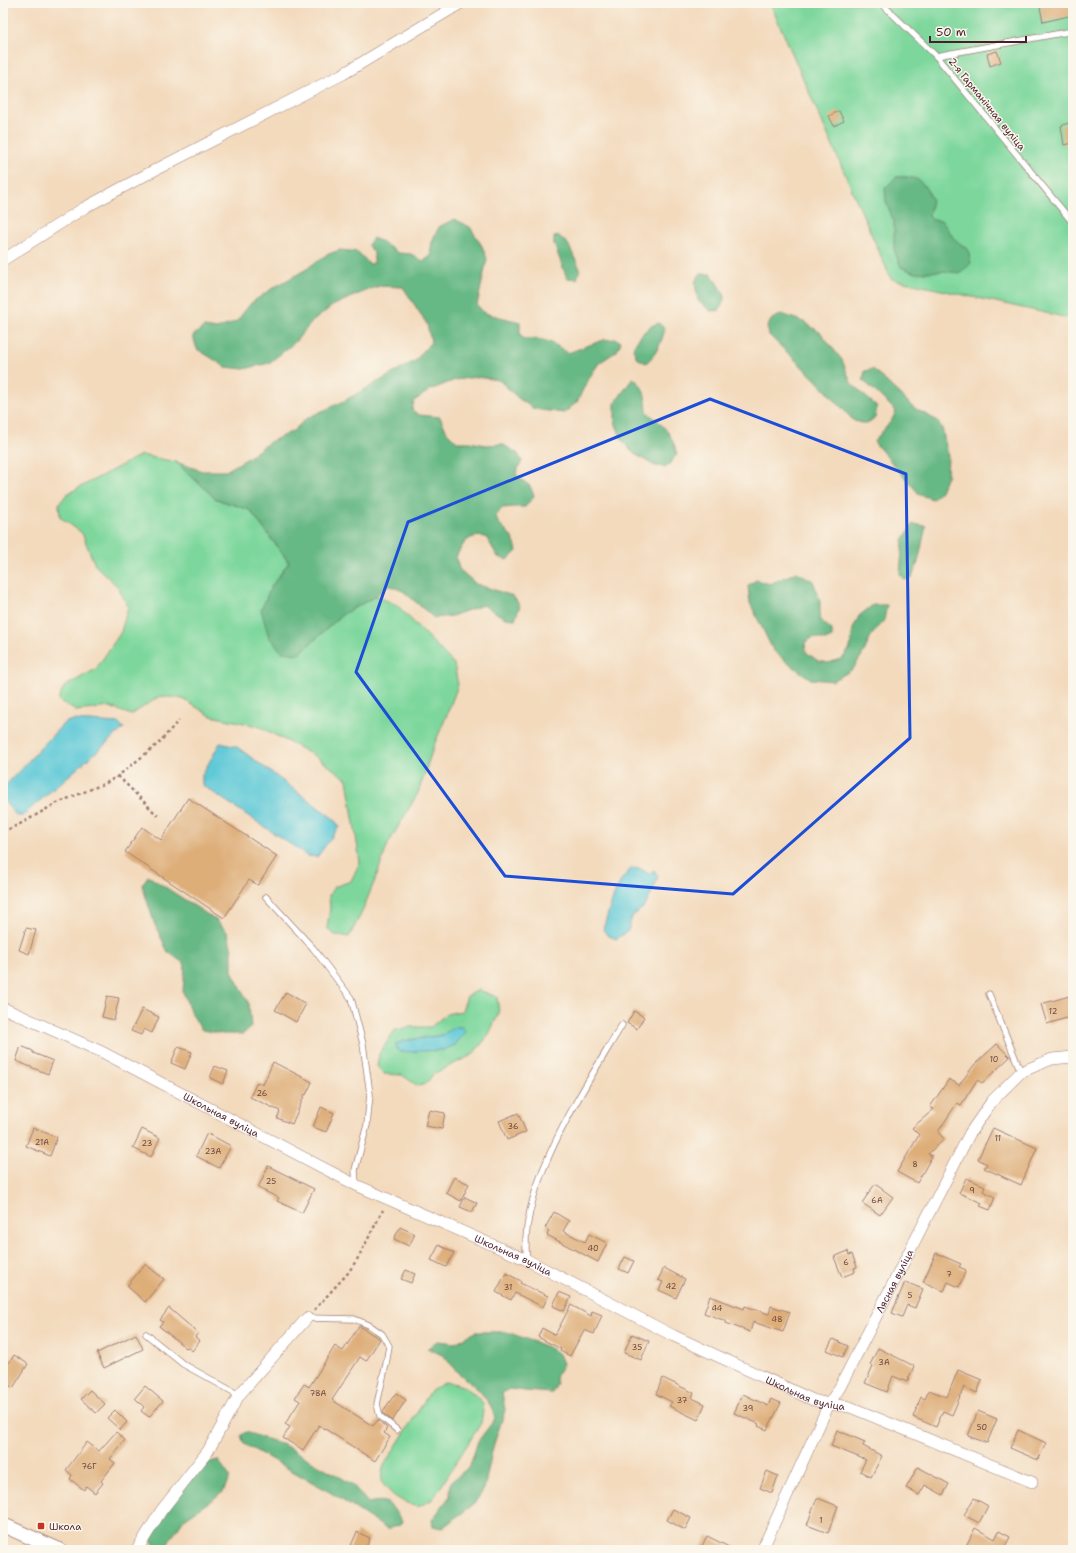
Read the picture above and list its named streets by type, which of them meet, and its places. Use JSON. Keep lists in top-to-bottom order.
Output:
{
  "streets": {
    "street": ["Школьная вуліца", "Лясная вуліца"],
    "lane": ["2-я Гарманічная вуліца"]
  },
  "crossings": [
    ["Школьная вуліца", "Лясная вуліца"]
  ],
  "places": {
    "transit": ["Школа"]
  },
  "house_numbers": [
    "12",
    "10",
    "26",
    "36",
    "11",
    "21А",
    "23",
    "23А",
    "8",
    "25",
    "9",
    "6А",
    "40",
    "6",
    "7",
    "42",
    "31",
    "5",
    "44",
    "48",
    "35",
    "3А",
    "78А",
    "37",
    "39",
    "50",
    "76Г",
    "1"
  ],
  "scale_bar": "50 m"
}
